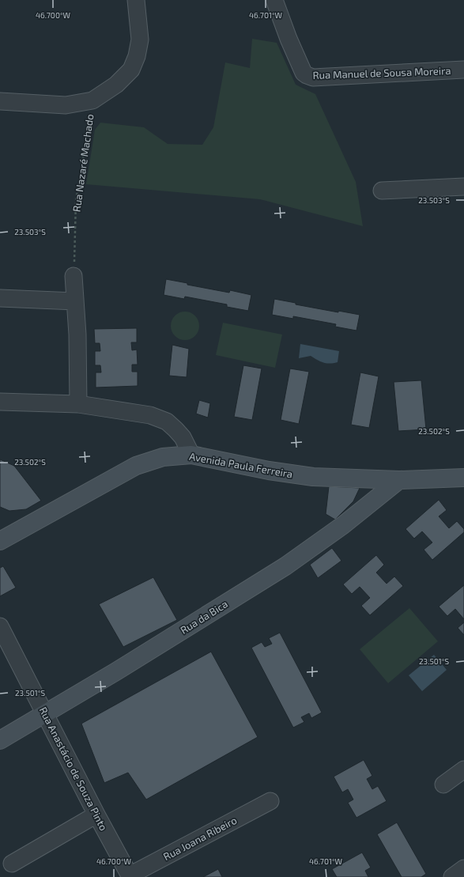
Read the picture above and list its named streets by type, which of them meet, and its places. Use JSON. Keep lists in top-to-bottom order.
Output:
{
  "streets": {
    "main road": ["Avenida Paula Ferreira", "Rua da Bica"],
    "street": ["Rua Manuel de Sousa Moreira", "Rua Anastácio de Souza Pinto", "Rua Joana Ribeiro"],
    "path": ["Rua Nazaré Machado"]
  },
  "crossings": [
    ["Avenida Paula Ferreira", "Rua da Bica"],
    ["Rua da Bica", "Rua Anastácio de Souza Pinto"],
    ["Rua Anastácio de Souza Pinto", "Rua Joana Ribeiro"]
  ],
  "coordinates": [
    "46.700°W",
    "46.701°W",
    "23.503°S",
    "23.502°S",
    "23.501°S"
  ]
}
